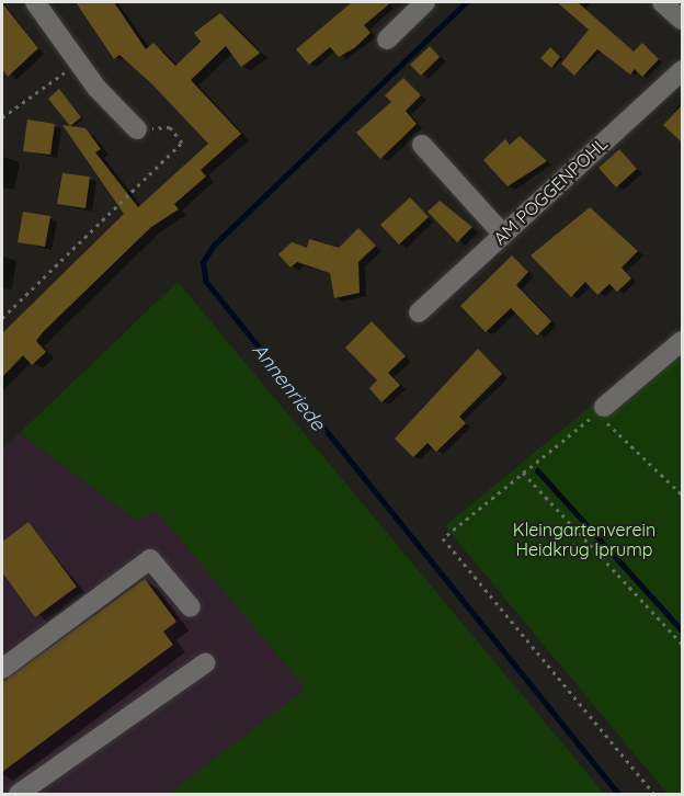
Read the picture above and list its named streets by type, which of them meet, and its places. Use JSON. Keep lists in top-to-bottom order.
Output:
{
  "streets": {
    "street": ["AM POGGENPOHL"]
  },
  "water": ["Annenriede"],
  "parks": ["Kleingartenverein Heidkrug Iprump"]
}
